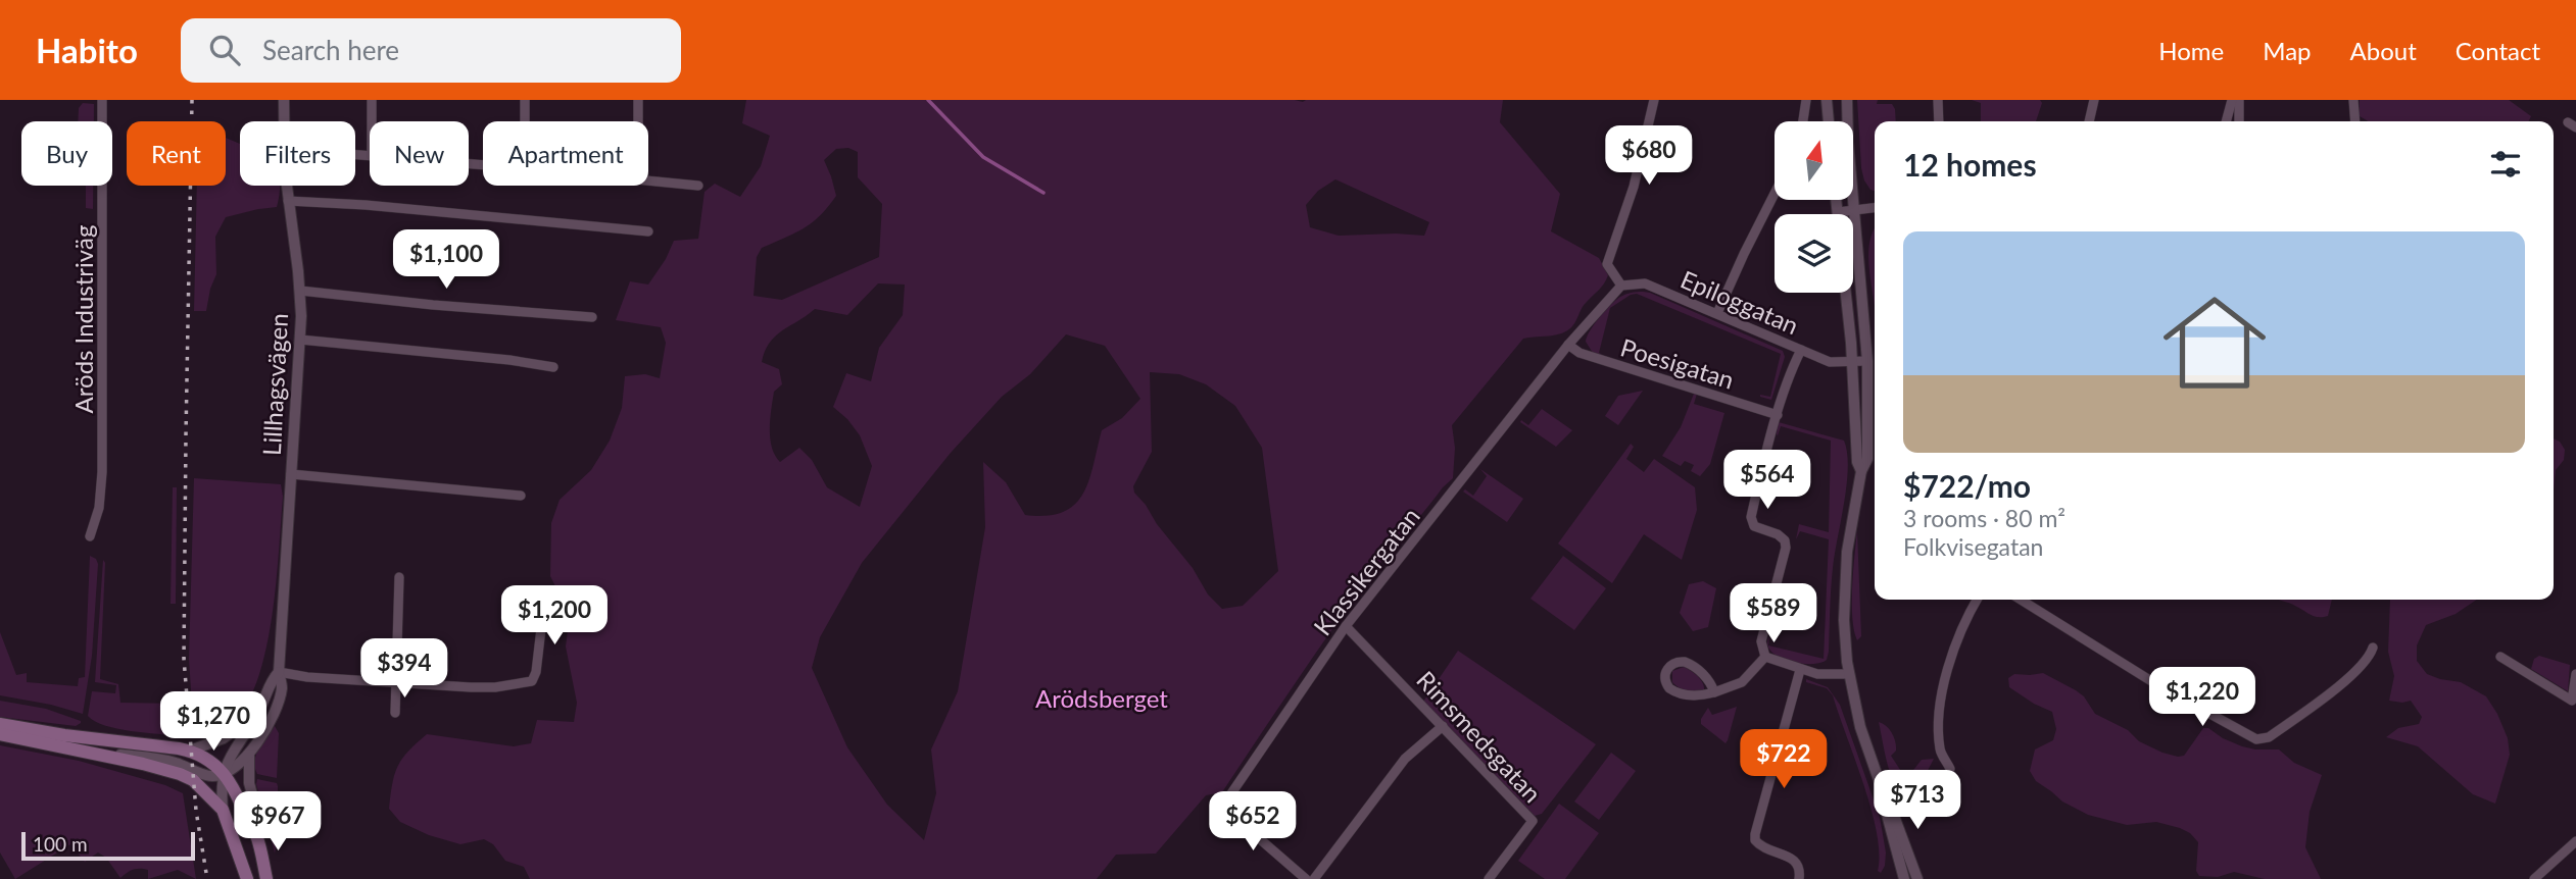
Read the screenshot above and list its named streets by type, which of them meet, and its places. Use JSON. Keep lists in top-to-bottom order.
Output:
{
  "streets": {
    "main road": ["Lillhagsvägen"],
    "street": [
      "Epiloggatan",
      "Aröds Industriväg",
      "Poesigatan",
      "Klassikergatan",
      "Rimsmedsgatan"
    ]
  },
  "crossings": [
    ["Epiloggatan", "Klassikergatan"],
    ["Poesigatan", "Klassikergatan"],
    ["Klassikergatan", "Rimsmedsgatan"]
  ],
  "parks": ["Arödsberget"],
  "scale_bar": "100 m",
  "north": "top",
  "page": {
    "header": "Habito",
    "search": "Search here",
    "nav": [
      "Home",
      "Map",
      "About",
      "Contact"
    ],
    "chip": [
      "Buy",
      "Rent",
      "Filters",
      "New",
      "Apartment"
    ],
    "heading": "12 homes",
    "price": [
      "$680",
      "$1,100",
      "$564",
      "$589",
      "$1,200",
      "$394",
      "$1,220",
      "$1,270",
      "$722",
      "$713",
      "$967",
      "$652"
    ],
    "list": [
      {
        "name": "$722/mo",
        "note": "3 rooms · 80 m² · Folkvisegatan"
      }
    ],
    "scale": "100 m"
  }
}
